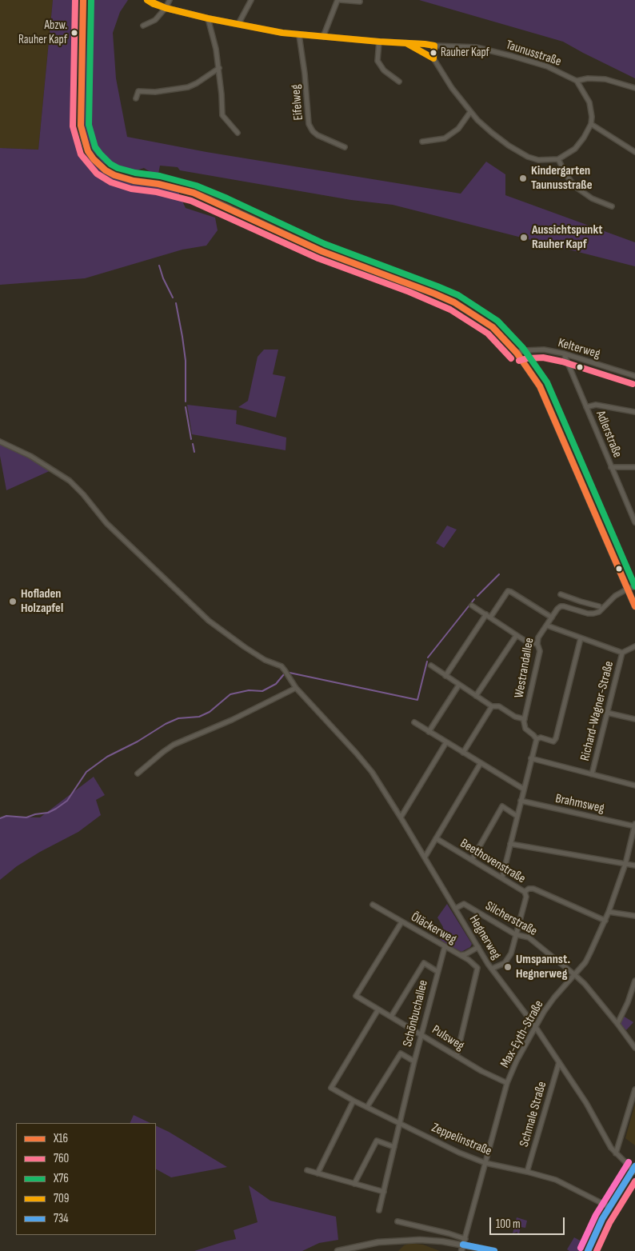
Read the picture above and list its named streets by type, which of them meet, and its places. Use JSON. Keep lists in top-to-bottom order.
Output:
{
  "streets": {
    "street": [
      "Taunusstraße",
      "Eifelweg",
      "Kelterweg",
      "Adlerstraße",
      "Westrandallee",
      "Richard-Wagner-Straße",
      "Brahmsweg",
      "Beethovenstraße",
      "Silcherstraße",
      "Öläckerweg",
      "Hegnerweg",
      "Schönbuchallee",
      "Max-Eyth-Straße",
      "Pulsweg",
      "Schmale Straße",
      "Zeppelinstraße"
    ]
  },
  "crossings": [
    ["Taunusstraße", "Eifelweg"],
    ["Kelterweg", "Adlerstraße"],
    ["Brahmsweg", "Max-Eyth-Straße"],
    ["Beethovenstraße", "Silcherstraße"],
    ["Beethovenstraße", "Hegnerweg"],
    ["Silcherstraße", "Hegnerweg"],
    ["Silcherstraße", "Max-Eyth-Straße"],
    ["Öläckerweg", "Hegnerweg"],
    ["Öläckerweg", "Schönbuchallee"],
    ["Öläckerweg", "Pulsweg"],
    ["Hegnerweg", "Max-Eyth-Straße"],
    ["Hegnerweg", "Schmale Straße"],
    ["Schönbuchallee", "Pulsweg"],
    ["Schönbuchallee", "Zeppelinstraße"],
    ["Max-Eyth-Straße", "Pulsweg"],
    ["Max-Eyth-Straße", "Zeppelinstraße"],
    ["Pulsweg", "Zeppelinstraße"],
    ["Schmale Straße", "Zeppelinstraße"]
  ],
  "places": [
    "Abzw. Rauher Kapf",
    "Rauher Kapf",
    "Kindergarten Taunusstraße",
    "Aussichtspunkt Rauher Kapf",
    "Hofladen Holzapfel",
    "Umspannst. Hegnerweg"
  ],
  "lines": [
    "transit line X16",
    "transit line 760",
    "transit line X76",
    "transit line 709",
    "transit line 734"
  ],
  "legend": [
    "X16",
    "760",
    "X76",
    "709",
    "734"
  ],
  "scale_bar": "100 m"
}
